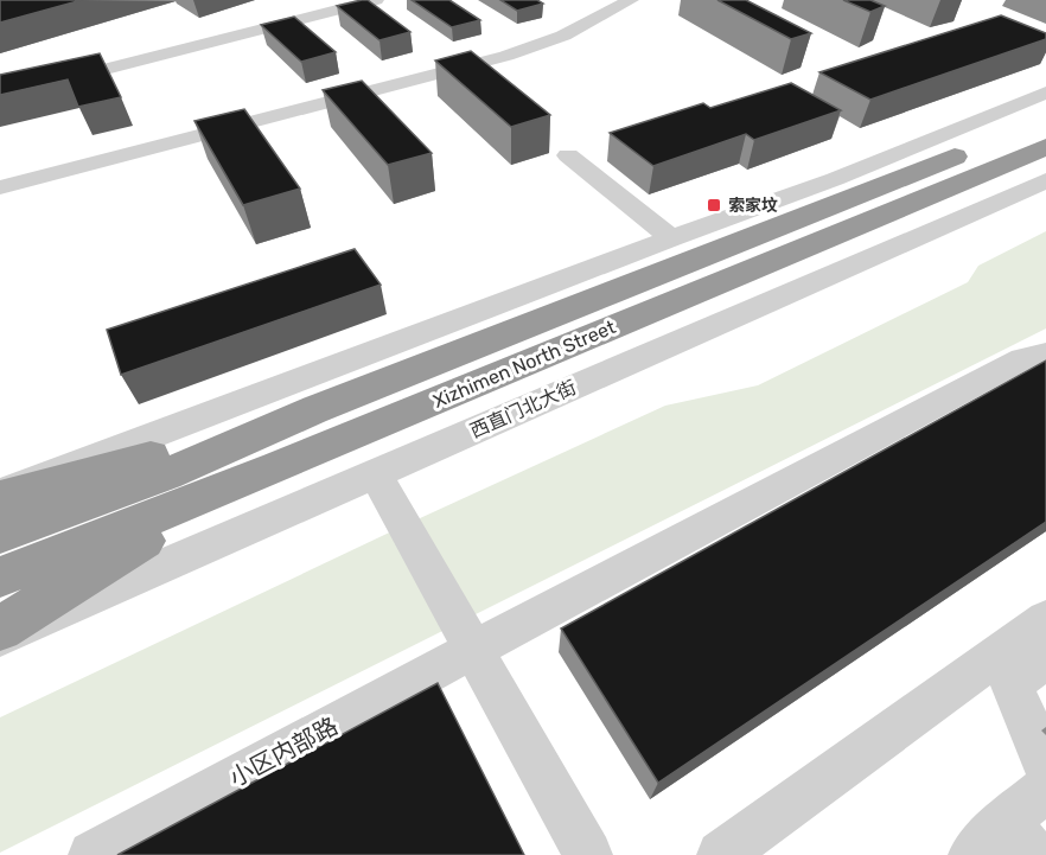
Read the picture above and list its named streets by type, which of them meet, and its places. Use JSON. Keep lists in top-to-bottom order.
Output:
{
  "streets": {
    "highway": ["Xizhimen North Street"],
    "street": ["西直门北大街", "小区内部路"]
  },
  "places": {
    "transit": ["索家坟"]
  }
}
